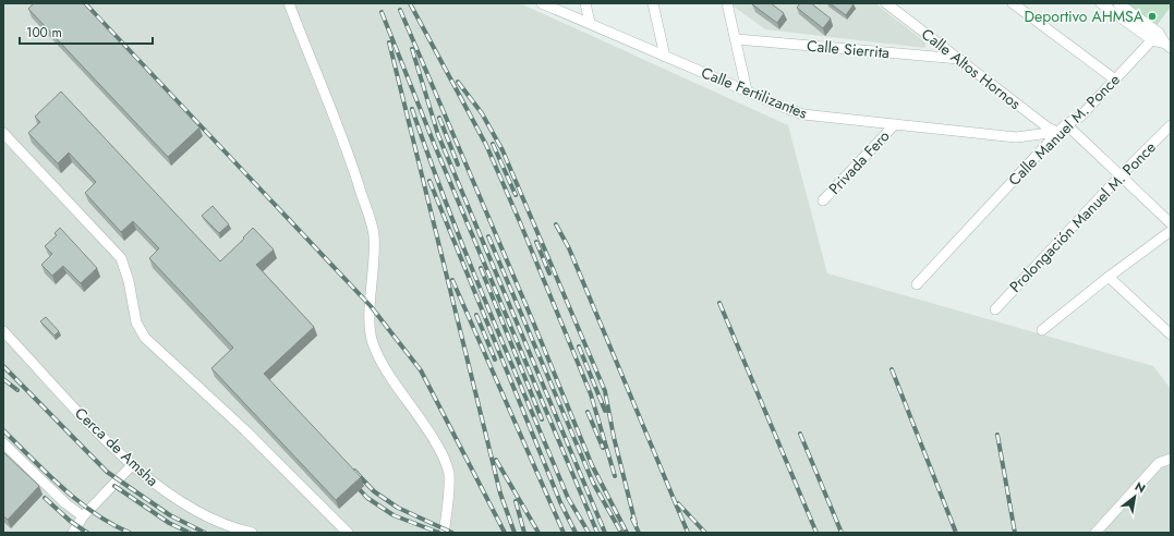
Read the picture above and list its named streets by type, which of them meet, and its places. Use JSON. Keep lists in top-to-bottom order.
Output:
{
  "streets": {
    "street": [
      "Calle Sierrita",
      "Calle Altos Hornos",
      "Calle Fertilizantes",
      "Calle Manuel M. Ponce",
      "Privada Fero",
      "Prolongación Manuel M. Ponce",
      "Cerca de Amsha"
    ]
  },
  "crossings": [
    ["Calle Sierrita", "Calle Altos Hornos"],
    ["Calle Altos Hornos", "Calle Fertilizantes"],
    ["Calle Altos Hornos", "Calle Manuel M. Ponce"],
    ["Calle Fertilizantes", "Calle Manuel M. Ponce"],
    ["Calle Fertilizantes", "Privada Fero"]
  ],
  "places": ["Deportivo AHMSA"],
  "scale_bar": "100 m",
  "north": "top right"
}
